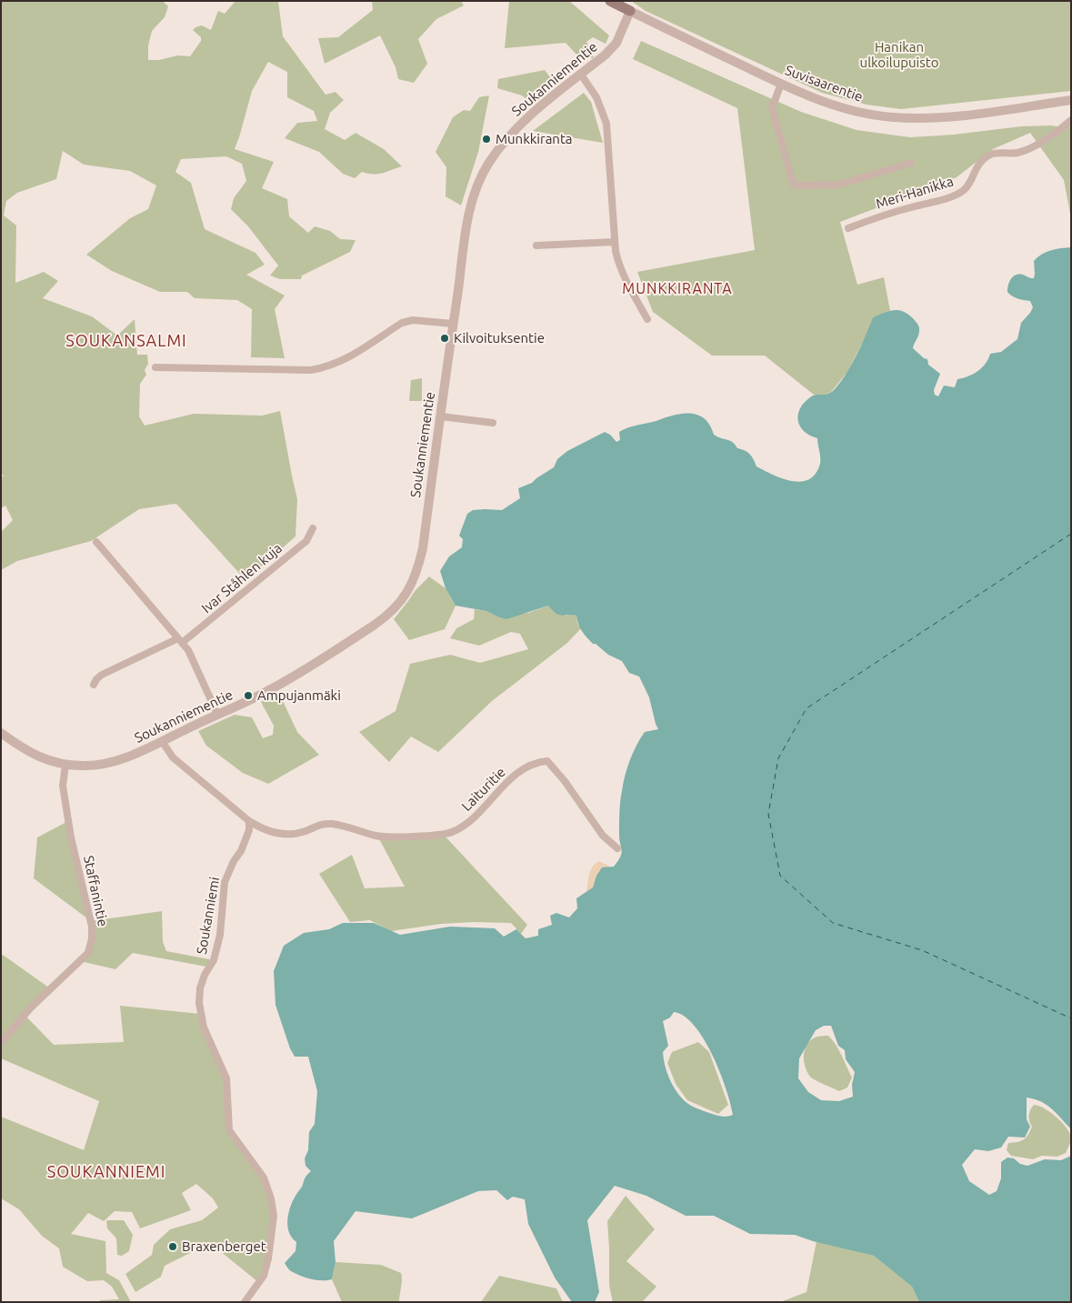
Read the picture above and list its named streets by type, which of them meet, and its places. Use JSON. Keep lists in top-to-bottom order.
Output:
{
  "streets": {
    "main road": ["Suvisaarentie"],
    "street": [
      "Soukanniementie",
      "Meri-Hanikka",
      "Ivar Ståhlen kuja",
      "Laituritie",
      "Staffanintie",
      "Soukanniemi"
    ]
  },
  "crossings": [
    ["Soukanniementie", "Suvisaarentie"],
    ["Soukanniementie", "Staffanintie"],
    ["Laituritie", "Soukanniemi"]
  ],
  "districts": ["MUNKKIRANTA", "SOUKANSALMI", "SOUKANNIEMI"],
  "parks": ["Hanikan ulkoilupuisto"],
  "places": [
    "Munkkiranta",
    "Kilvoituksentie",
    "Ampujanmäki",
    "Braxenberget"
  ]
}
